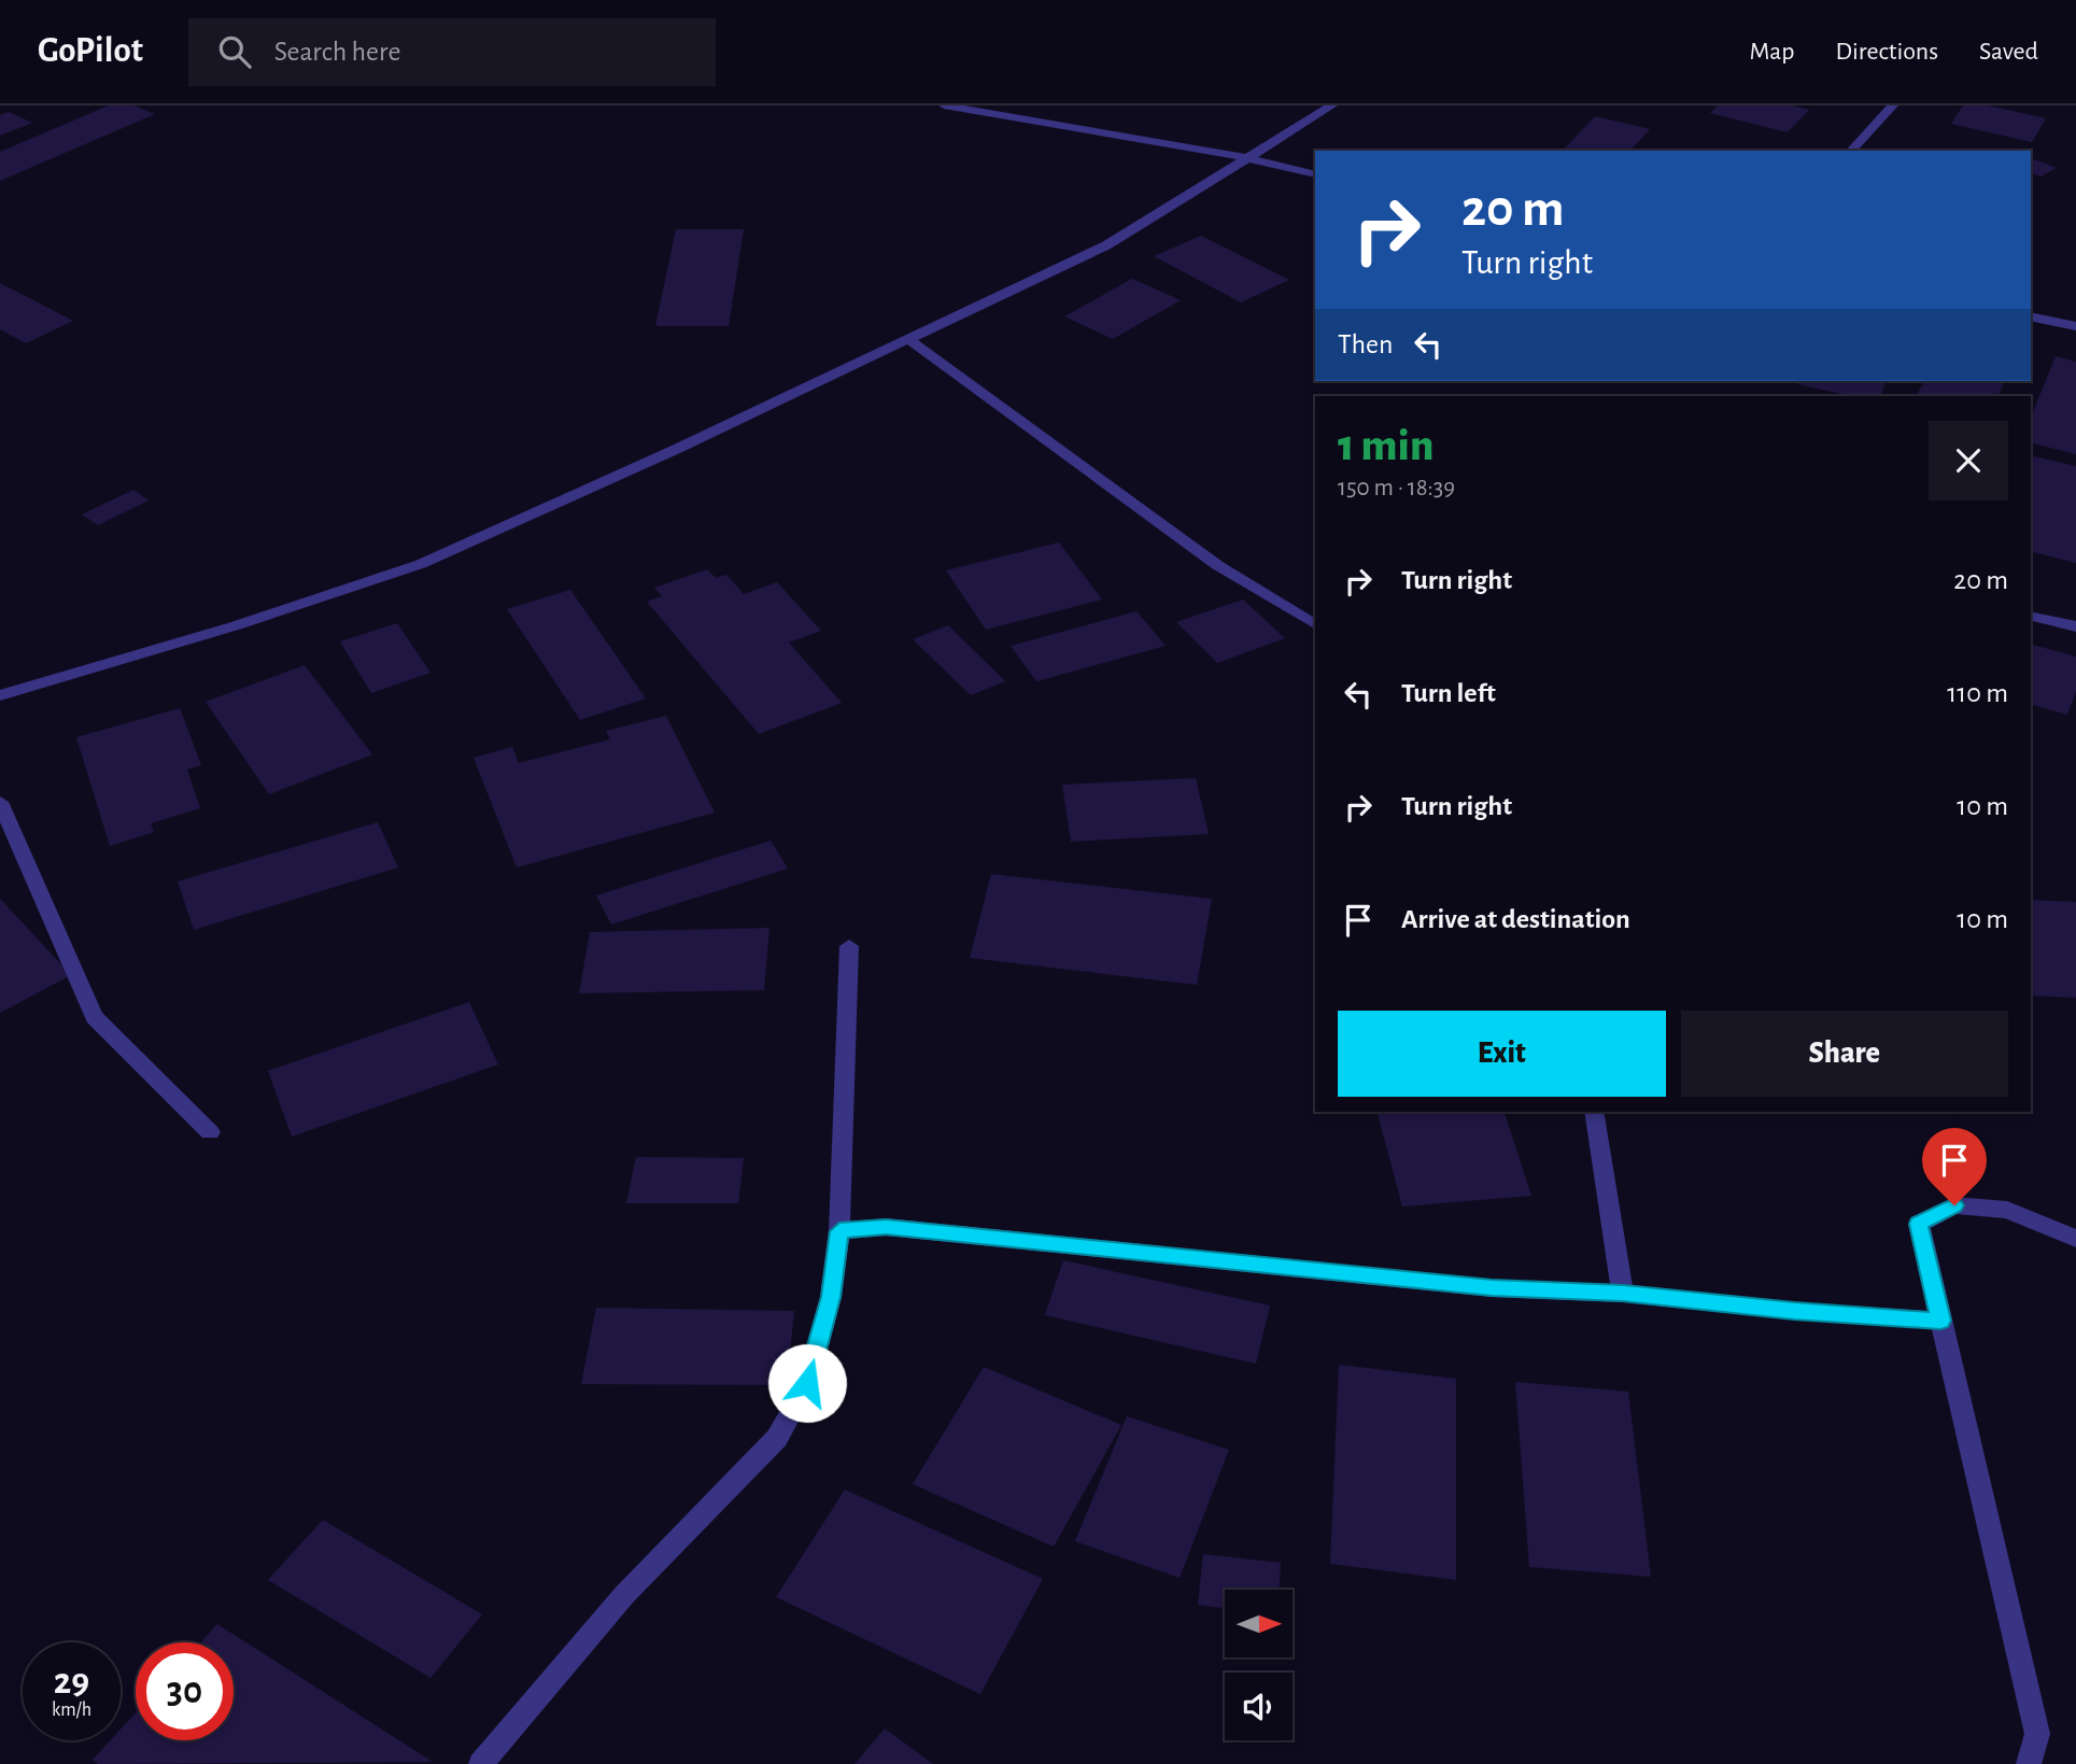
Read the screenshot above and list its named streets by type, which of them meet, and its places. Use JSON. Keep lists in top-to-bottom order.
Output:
{
  "north": "right",
  "page": {
    "header": "GoPilot",
    "search": "Search here",
    "nav": ["Map", "Directions", "Saved"],
    "turn": ["20 m", "Turn right"],
    "then": "Then",
    "heading": ["1 min", "150 m · 18:39"],
    "list": [
      {
        "name": "Turn right",
        "value": "20 m"
      },
      {
        "name": "Turn left",
        "value": "110 m"
      },
      {
        "name": "Turn right",
        "value": "10 m"
      },
      {
        "name": "Arrive at destination",
        "value": "10 m"
      }
    ],
    "buttons": ["Exit", "Share"],
    "speed": "29 km/h",
    "limit": "30"
  }
}
